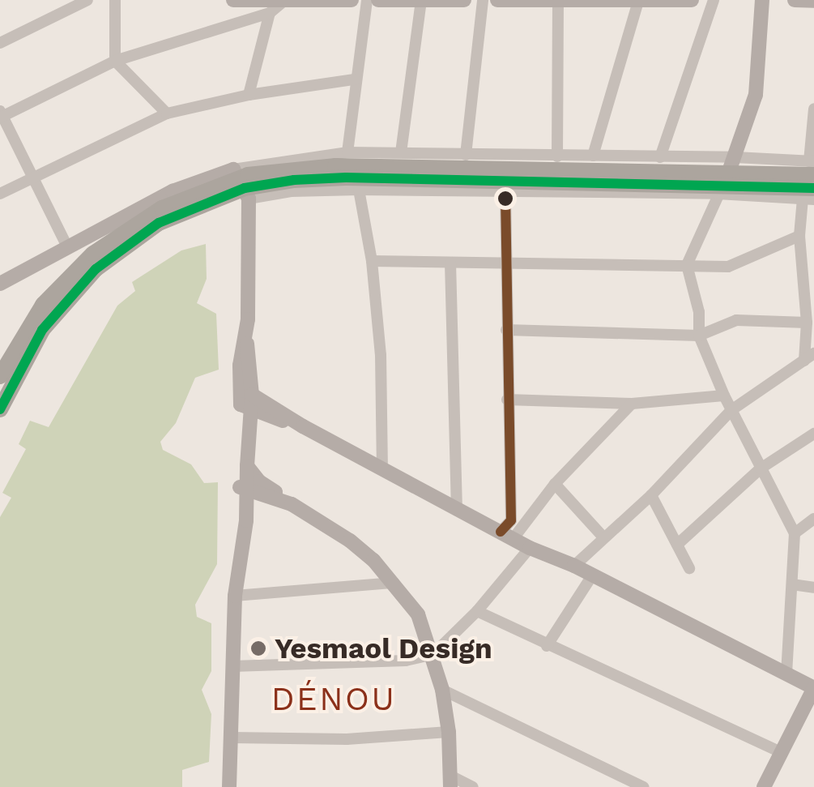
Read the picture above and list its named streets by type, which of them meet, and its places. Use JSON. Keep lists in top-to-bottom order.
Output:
{
  "districts": ["DÉNOU"],
  "places": ["Yesmaol Design"]
}
